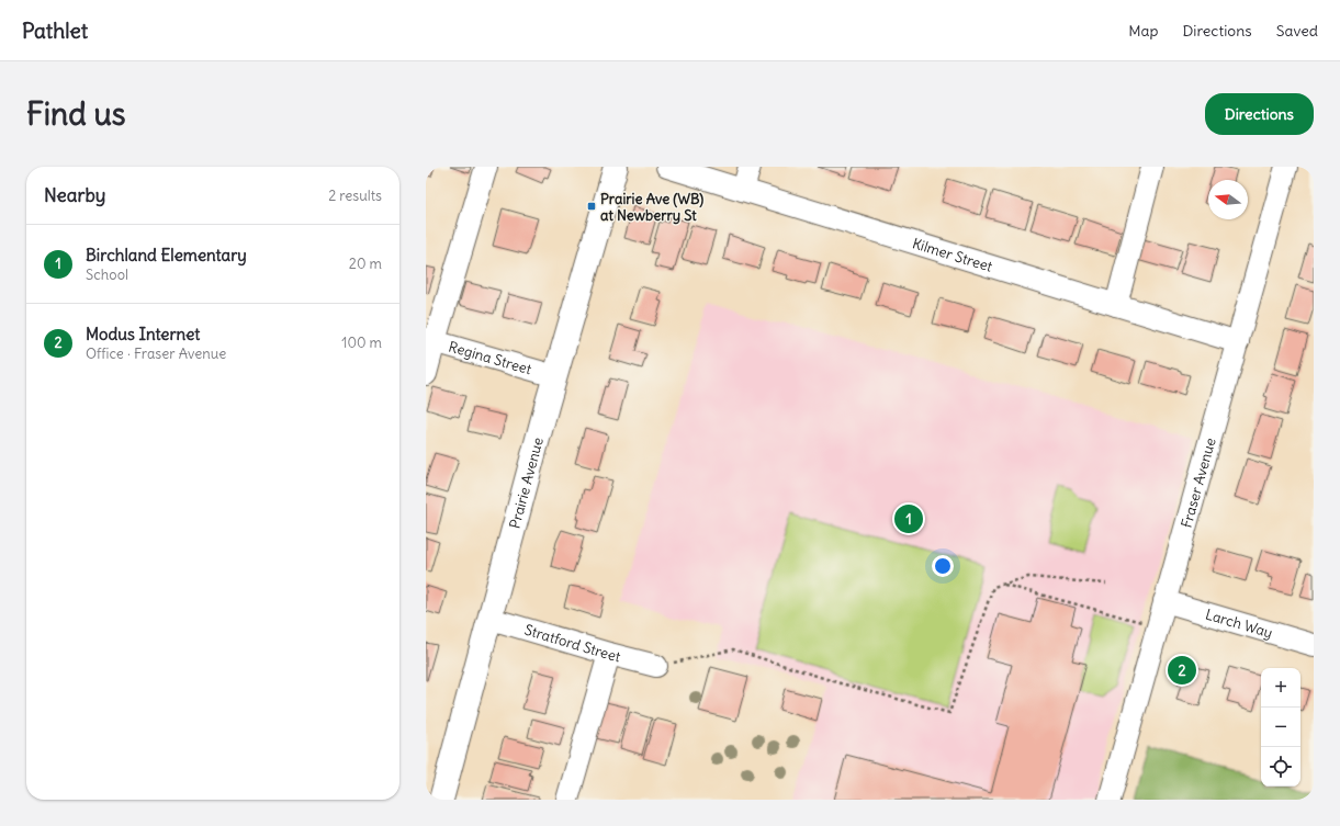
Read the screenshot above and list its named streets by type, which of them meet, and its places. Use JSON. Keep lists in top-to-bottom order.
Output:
{
  "streets": {
    "main road": ["Prairie Avenue"],
    "street": [
      "Kilmer Street",
      "Regina Street",
      "Fraser Avenue",
      "Larch Way",
      "Stratford Street"
    ]
  },
  "crossings": [
    ["Kilmer Street", "Fraser Avenue"],
    ["Regina Street", "Prairie Avenue"],
    ["Prairie Avenue", "Stratford Street"],
    ["Fraser Avenue", "Larch Way"]
  ],
  "places": {
    "transit": ["Prairie Ave (WB) at Newberry St"]
  },
  "north": "left",
  "page": {
    "header": "Pathlet",
    "nav": ["Map", "Directions", "Saved"],
    "buttons": "Directions",
    "title": "Find us",
    "heading": ["Nearby", "2 results"],
    "list": [
      {
        "mark": "1",
        "name": "Birchland Elementary",
        "note": "School",
        "value": "20 m"
      },
      {
        "mark": "2",
        "name": "Modus Internet",
        "note": "Office · Fraser Avenue",
        "value": "100 m"
      }
    ],
    "pins": ["1", "2"],
    "map_buttons": ["+", "−"]
  }
}
